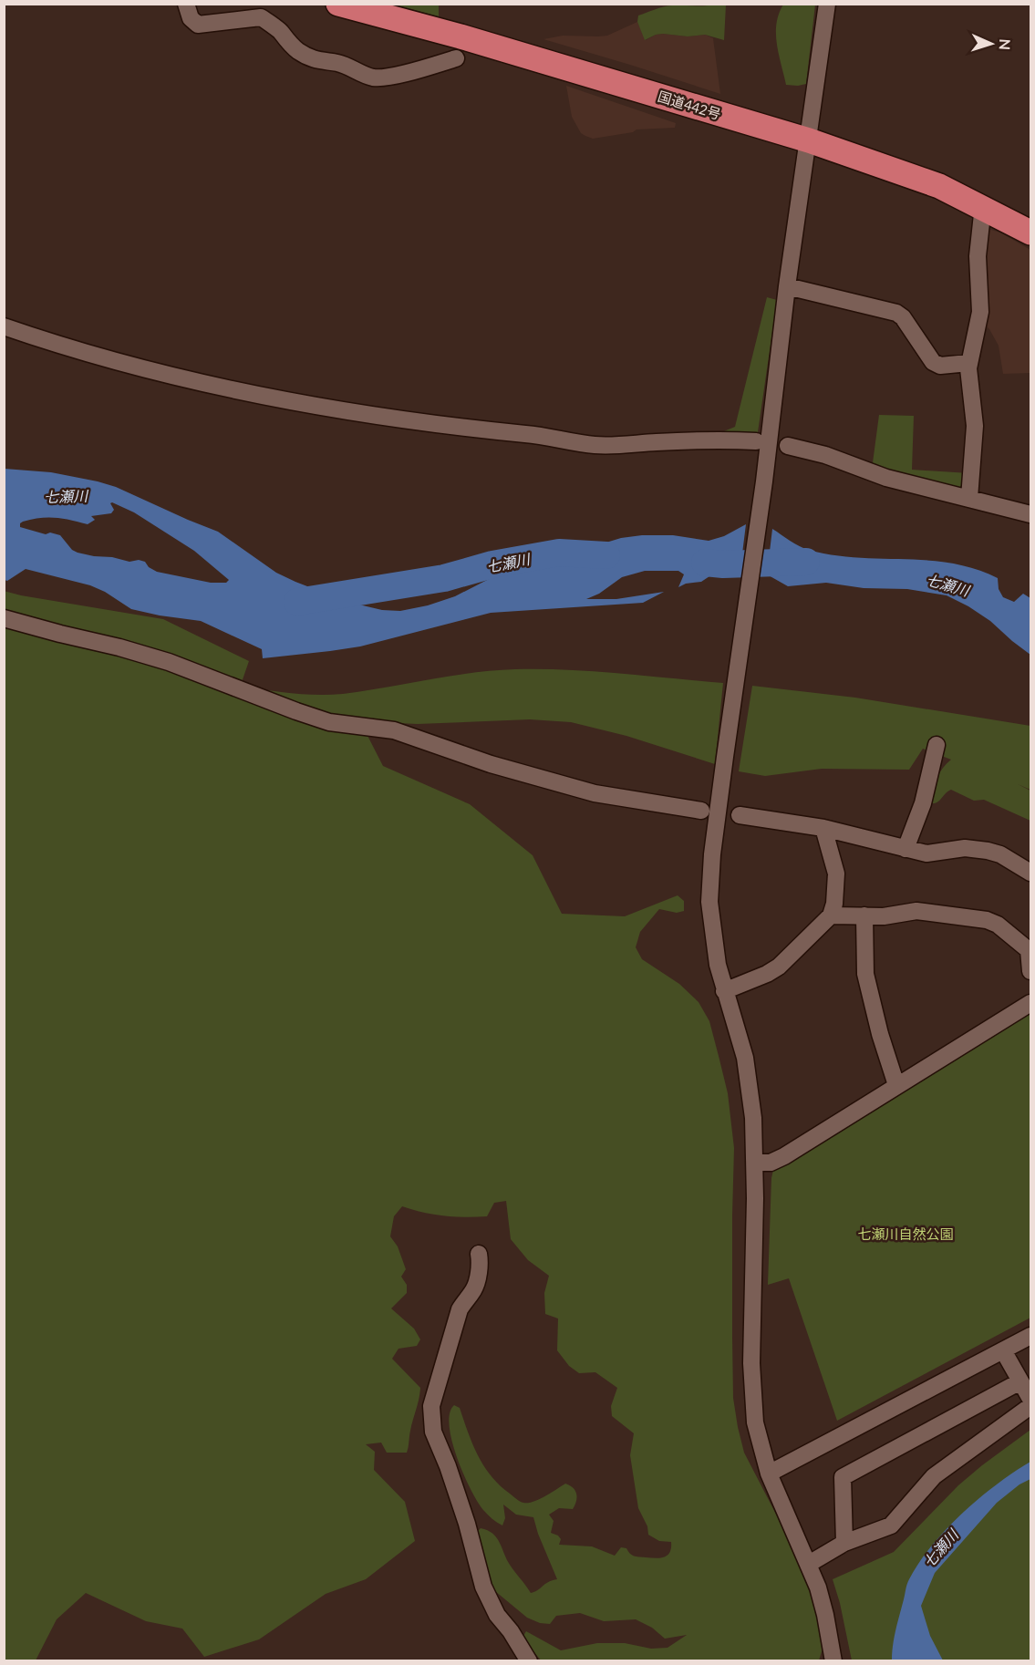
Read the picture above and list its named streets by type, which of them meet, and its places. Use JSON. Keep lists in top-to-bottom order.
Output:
{
  "streets": {
    "highway": ["国道442号"]
  },
  "water": ["七瀬川"],
  "parks": ["七瀬川自然公園"],
  "north": "right"
}
